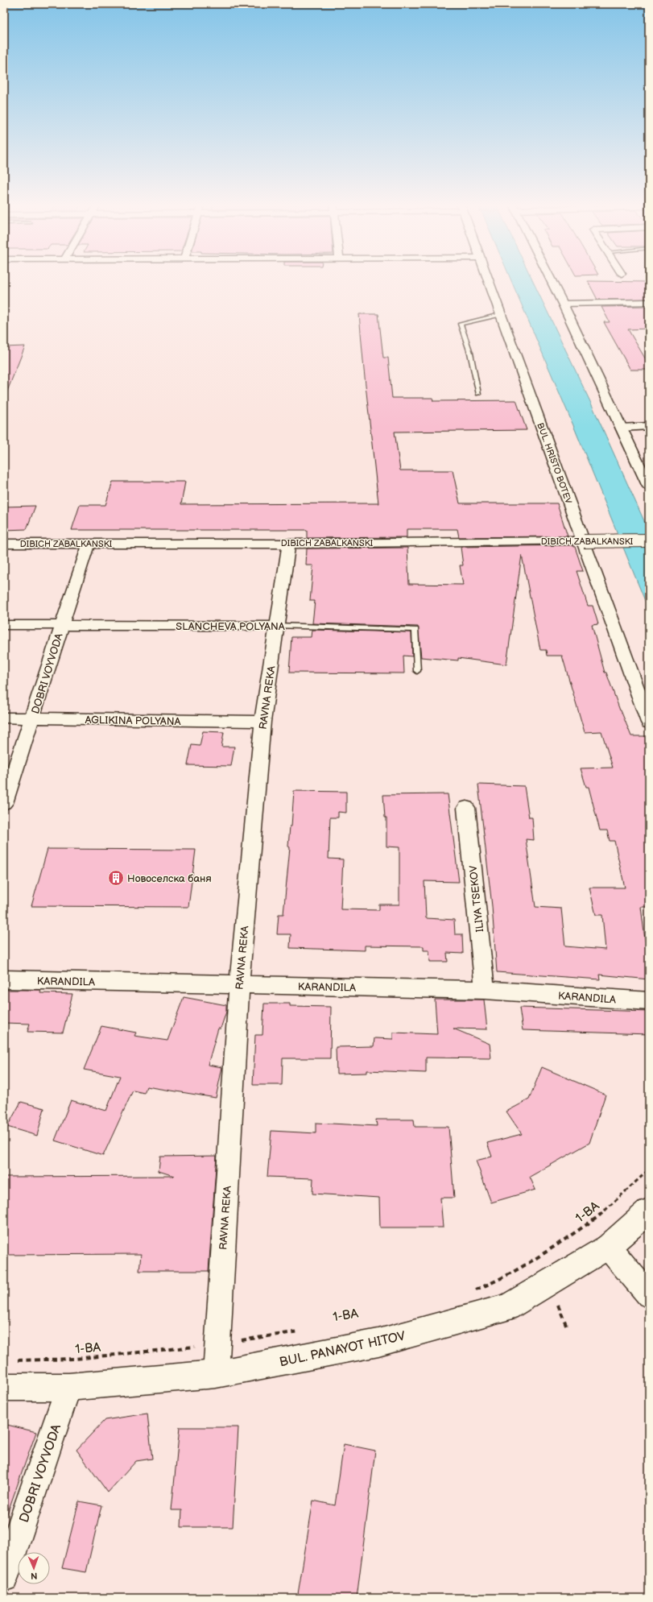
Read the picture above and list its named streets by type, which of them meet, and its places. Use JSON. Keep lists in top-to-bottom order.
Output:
{
  "streets": {
    "main road": ["BUL. HRISTO BOTEV", "BUL. PANAYOT HITOV"],
    "street": [
      "DIBICH ZABALKANSKI",
      "SLANCHEVA POLYANA",
      "DOBRI VOYVODA",
      "RAVNA REKA",
      "AGLIKINA POLYANA",
      "ILIYA TSEKOV",
      "KARANDILA"
    ],
    "path": ["1-ВА"]
  },
  "crossings": [
    ["BUL. HRISTO BOTEV", "DIBICH ZABALKANSKI"],
    ["DIBICH ZABALKANSKI", "DOBRI VOYVODA"],
    ["DIBICH ZABALKANSKI", "RAVNA REKA"],
    ["SLANCHEVA POLYANA", "DOBRI VOYVODA"],
    ["SLANCHEVA POLYANA", "RAVNA REKA"],
    ["DOBRI VOYVODA", "AGLIKINA POLYANA"],
    ["DOBRI VOYVODA", "BUL. PANAYOT HITOV"],
    ["RAVNA REKA", "AGLIKINA POLYANA"],
    ["RAVNA REKA", "KARANDILA"],
    ["RAVNA REKA", "1-ВА"],
    ["RAVNA REKA", "BUL. PANAYOT HITOV"],
    ["ILIYA TSEKOV", "KARANDILA"]
  ],
  "places": {
    "building": ["Новоселска баня"]
  },
  "north": "bottom"
}
